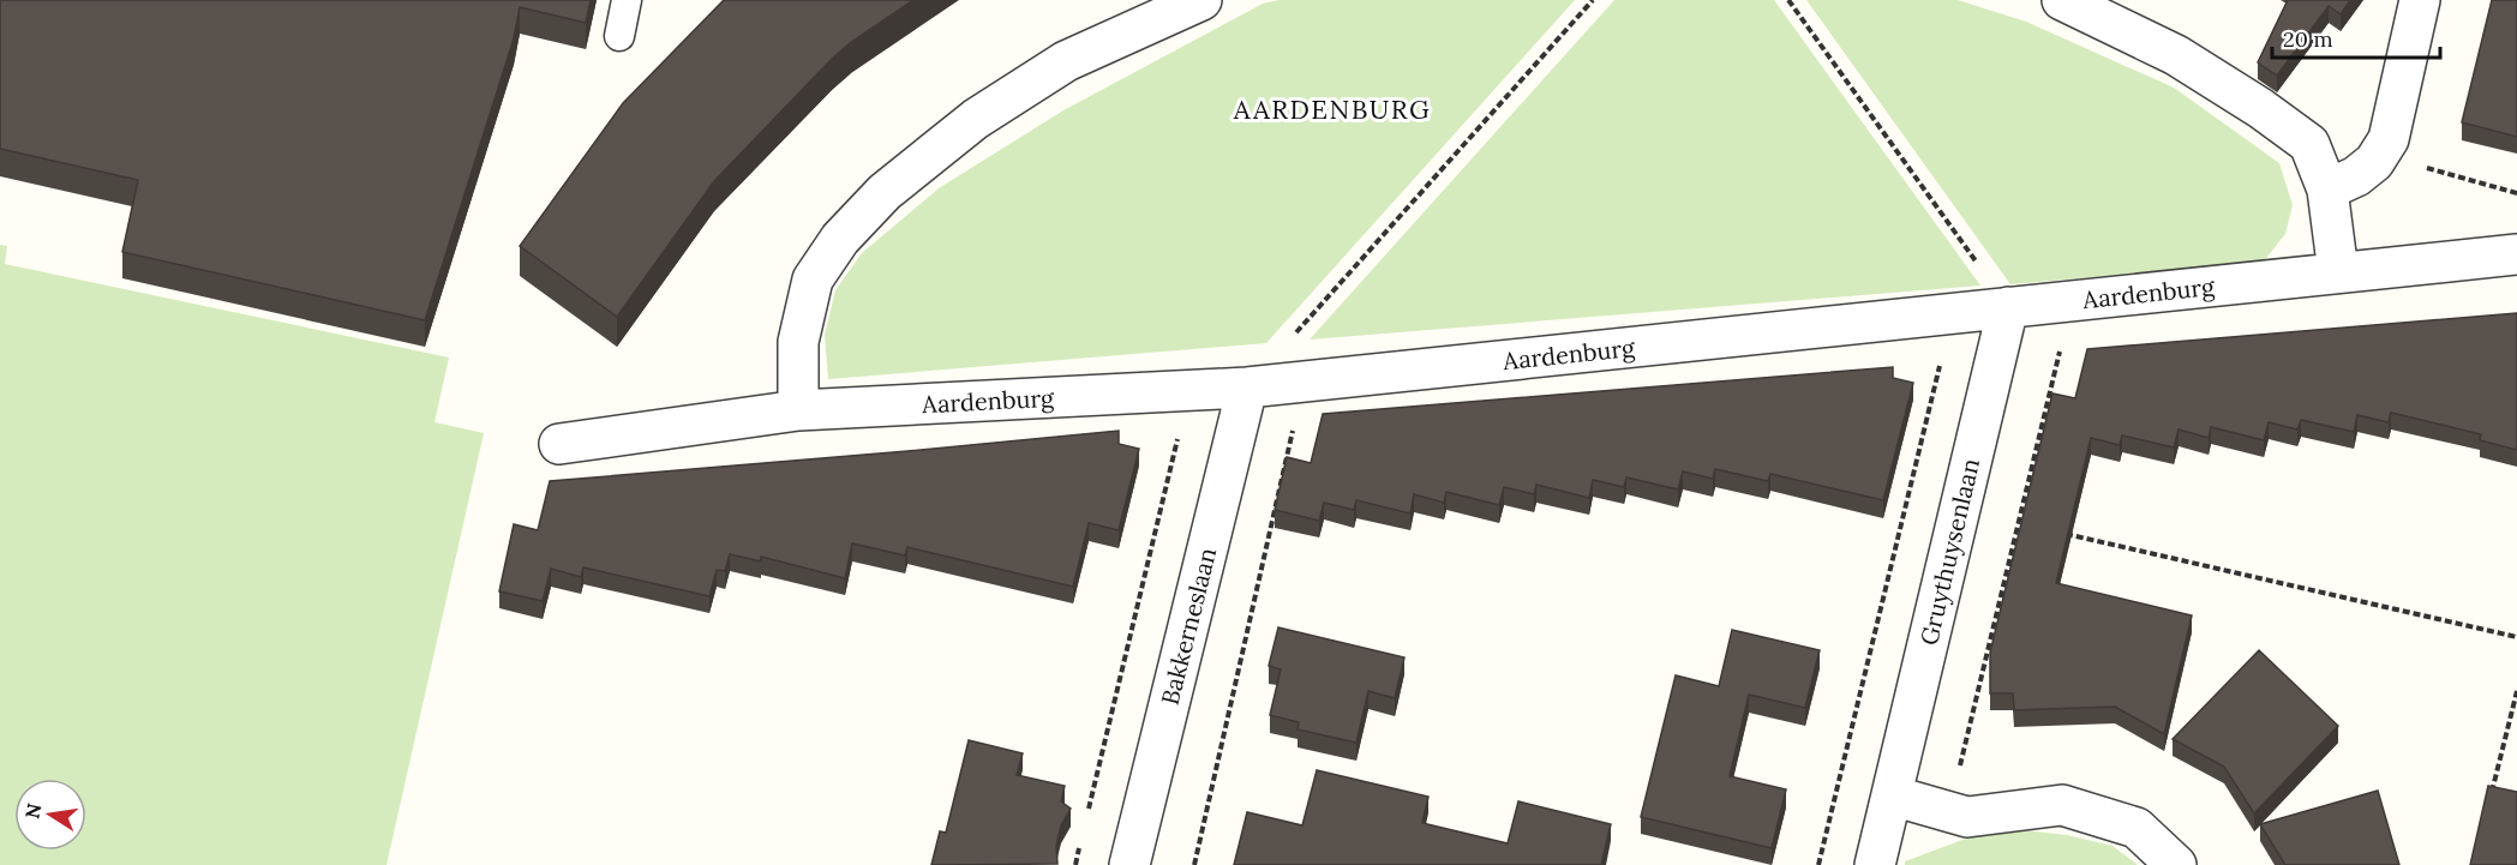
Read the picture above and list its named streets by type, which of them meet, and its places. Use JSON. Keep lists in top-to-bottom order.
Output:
{
  "streets": {
    "street": ["Aardenburg", "Gruythuysenlaan", "Bakkerneslaan"]
  },
  "crossings": [
    ["Aardenburg", "Gruythuysenlaan"],
    ["Aardenburg", "Bakkerneslaan"]
  ],
  "districts": ["AARDENBURG"],
  "scale_bar": "20 m",
  "north": "left"
}
